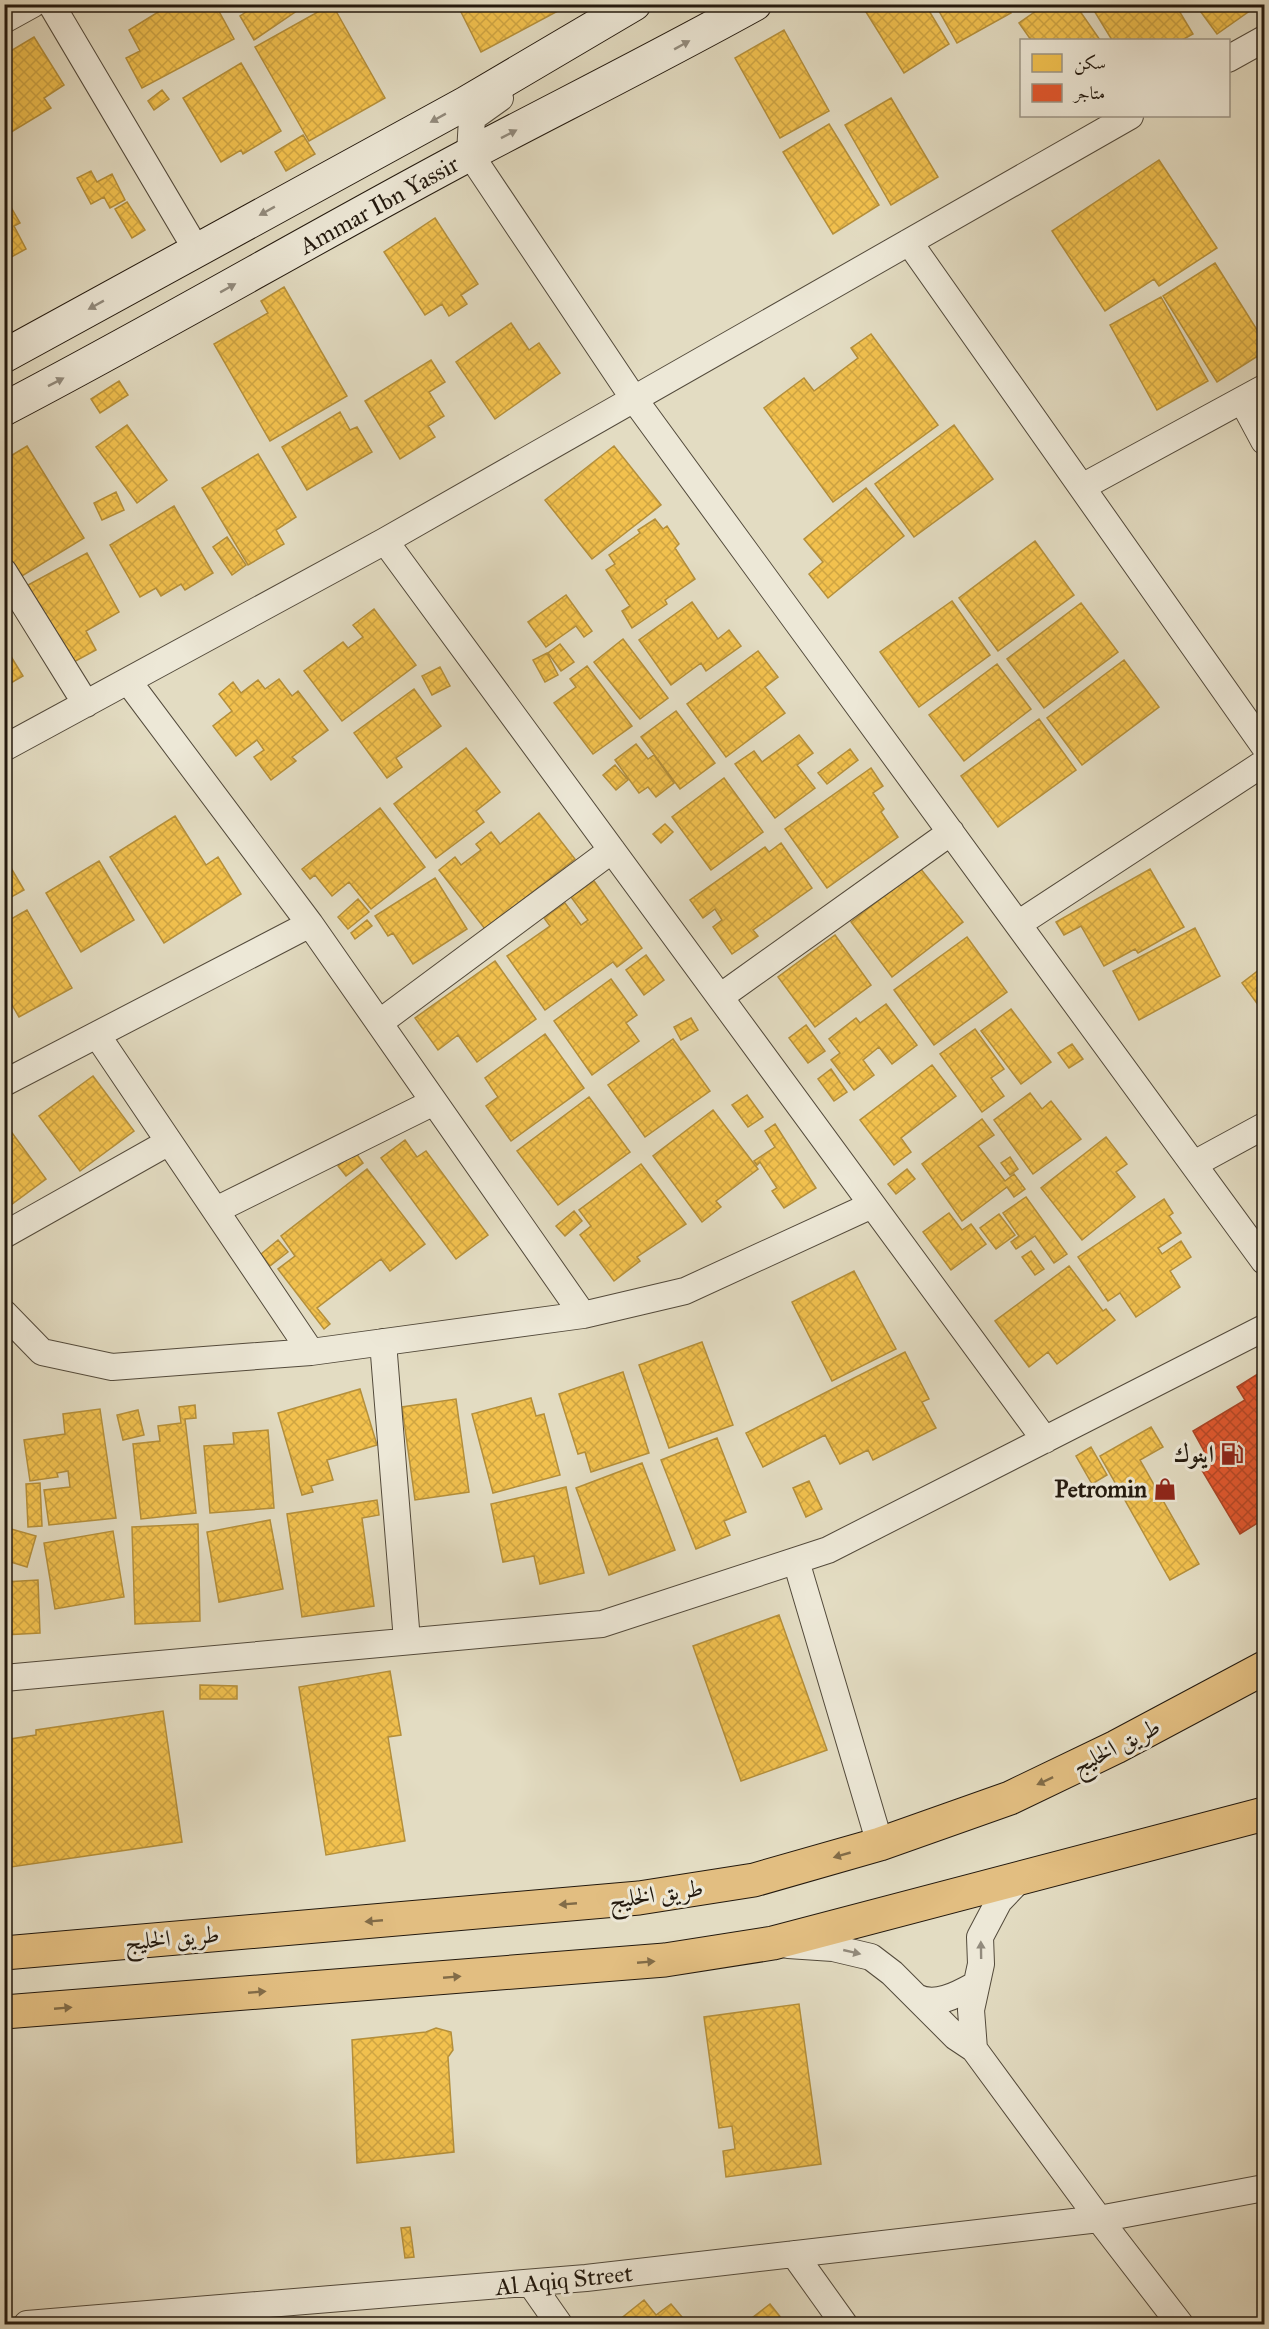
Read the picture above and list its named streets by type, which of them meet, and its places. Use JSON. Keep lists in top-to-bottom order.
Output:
{
  "streets": {
    "main road": ["طريق الخليج"],
    "street": ["Ammar Ibn Yassir", "Al Aqiq Street"]
  },
  "places": {
    "fuel station": ["اينوك"],
    "shop": ["Petromin"]
  },
  "legend": ["سكن", "متاجر"]
}
